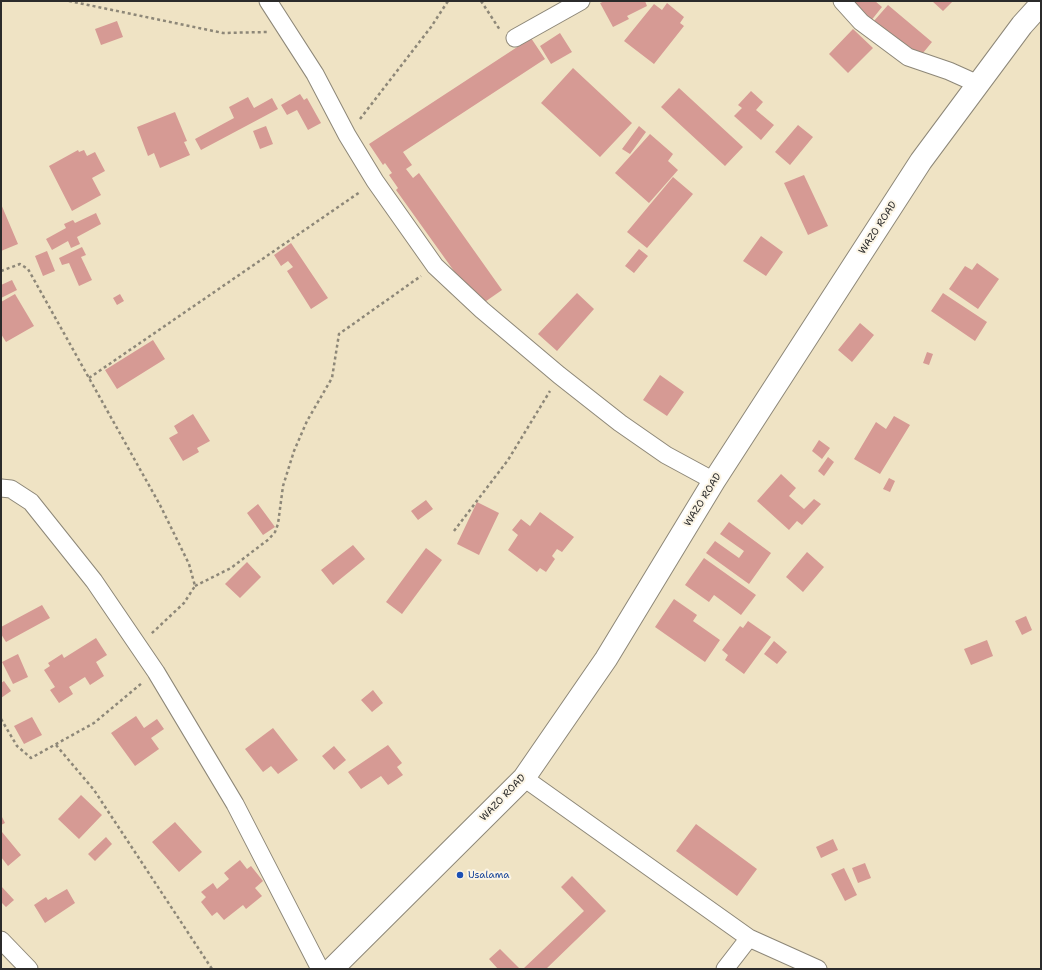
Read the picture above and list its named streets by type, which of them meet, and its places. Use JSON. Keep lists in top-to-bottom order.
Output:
{
  "streets": {
    "main road": ["WAZO ROAD"]
  },
  "places": ["Usalama"]
}
